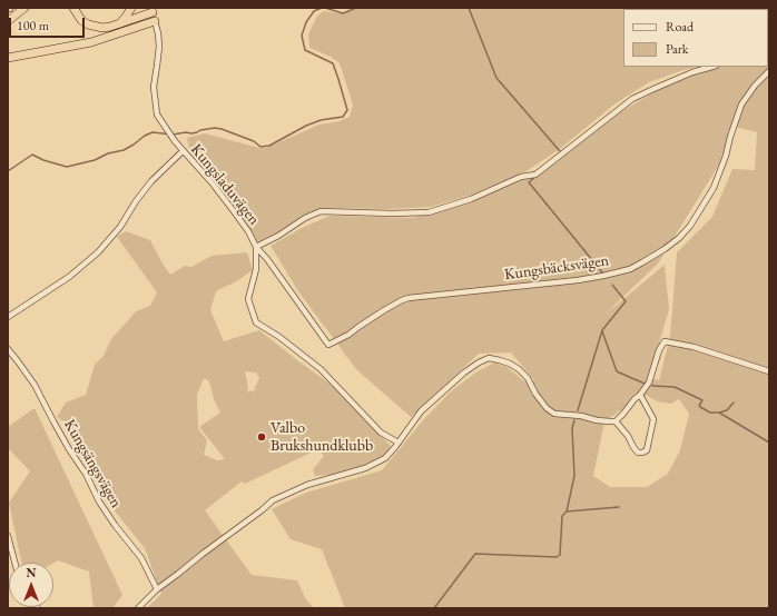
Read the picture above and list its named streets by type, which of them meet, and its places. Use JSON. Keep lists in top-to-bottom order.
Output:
{
  "streets": {
    "street": ["Kungsladuvägen", "Kungsbäcksvägen", "Kungsängsvägen"]
  },
  "crossings": [
    ["Kungsladuvägen", "Kungsbäcksvägen"]
  ],
  "places": ["Valbo Brukshundklubb"],
  "legend": ["Road", "Park"],
  "scale_bar": "100 m",
  "north": "top"
}
